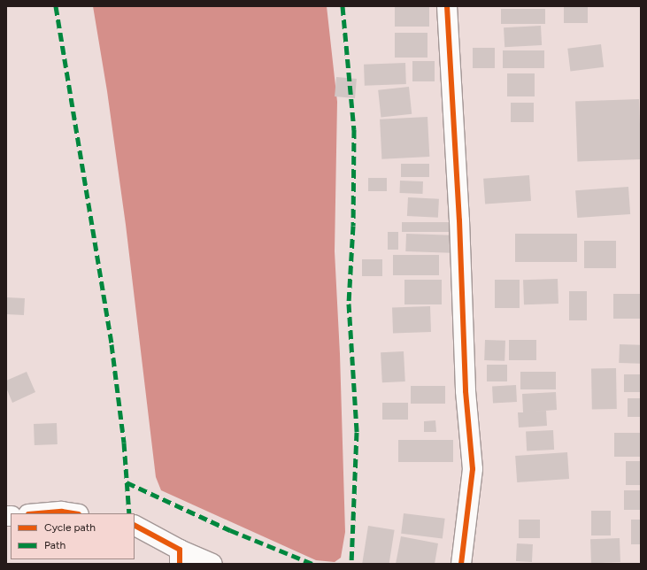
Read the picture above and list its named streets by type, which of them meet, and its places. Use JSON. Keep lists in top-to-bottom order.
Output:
{
  "legend": ["Cycle path", "Path"]
}
